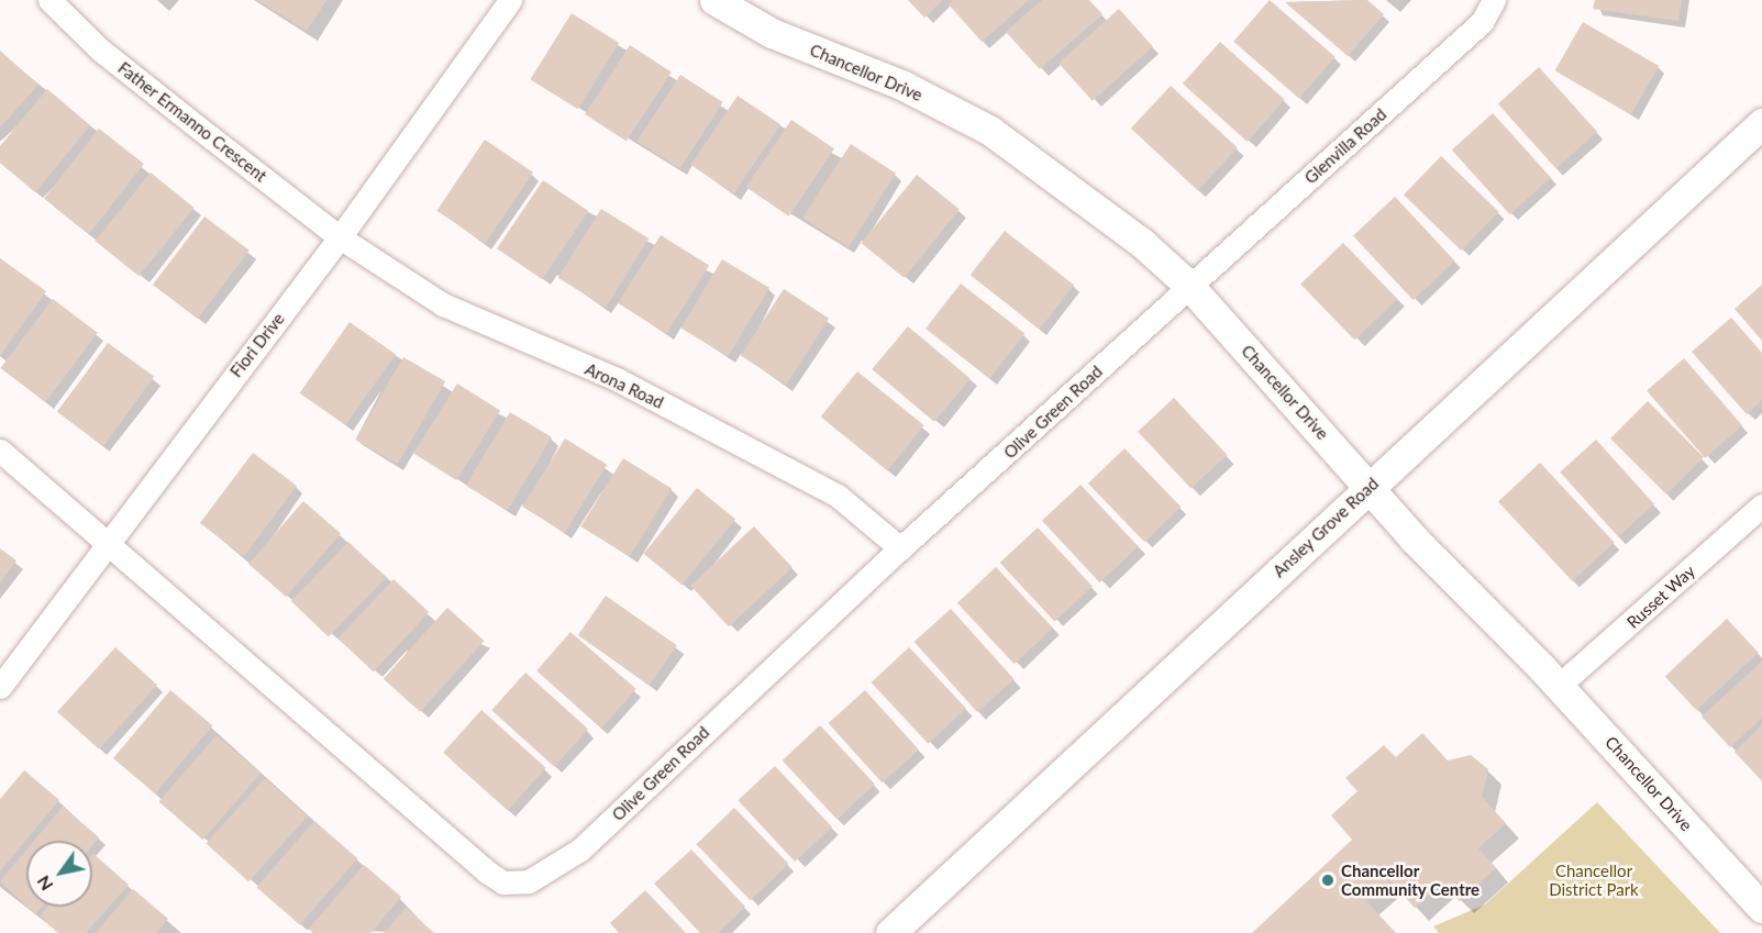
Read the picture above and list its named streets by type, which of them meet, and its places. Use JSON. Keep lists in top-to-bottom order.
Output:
{
  "streets": {
    "street": [
      "Chancellor Drive",
      "Father Ermanno Crescent",
      "Glenvilla Road",
      "Fiori Drive",
      "Arona Road",
      "Olive Green Road",
      "Ansley Grove Road",
      "Russet Way"
    ]
  },
  "crossings": [
    ["Chancellor Drive", "Glenvilla Road"],
    ["Chancellor Drive", "Olive Green Road"],
    ["Chancellor Drive", "Ansley Grove Road"],
    ["Chancellor Drive", "Russet Way"],
    ["Father Ermanno Crescent", "Fiori Drive"],
    ["Father Ermanno Crescent", "Arona Road"],
    ["Glenvilla Road", "Olive Green Road"],
    ["Fiori Drive", "Arona Road"],
    ["Fiori Drive", "Olive Green Road"],
    ["Arona Road", "Olive Green Road"]
  ],
  "parks": ["Chancellor District Park"],
  "places": ["Chancellor Community Centre"],
  "north": "bottom left"
}
